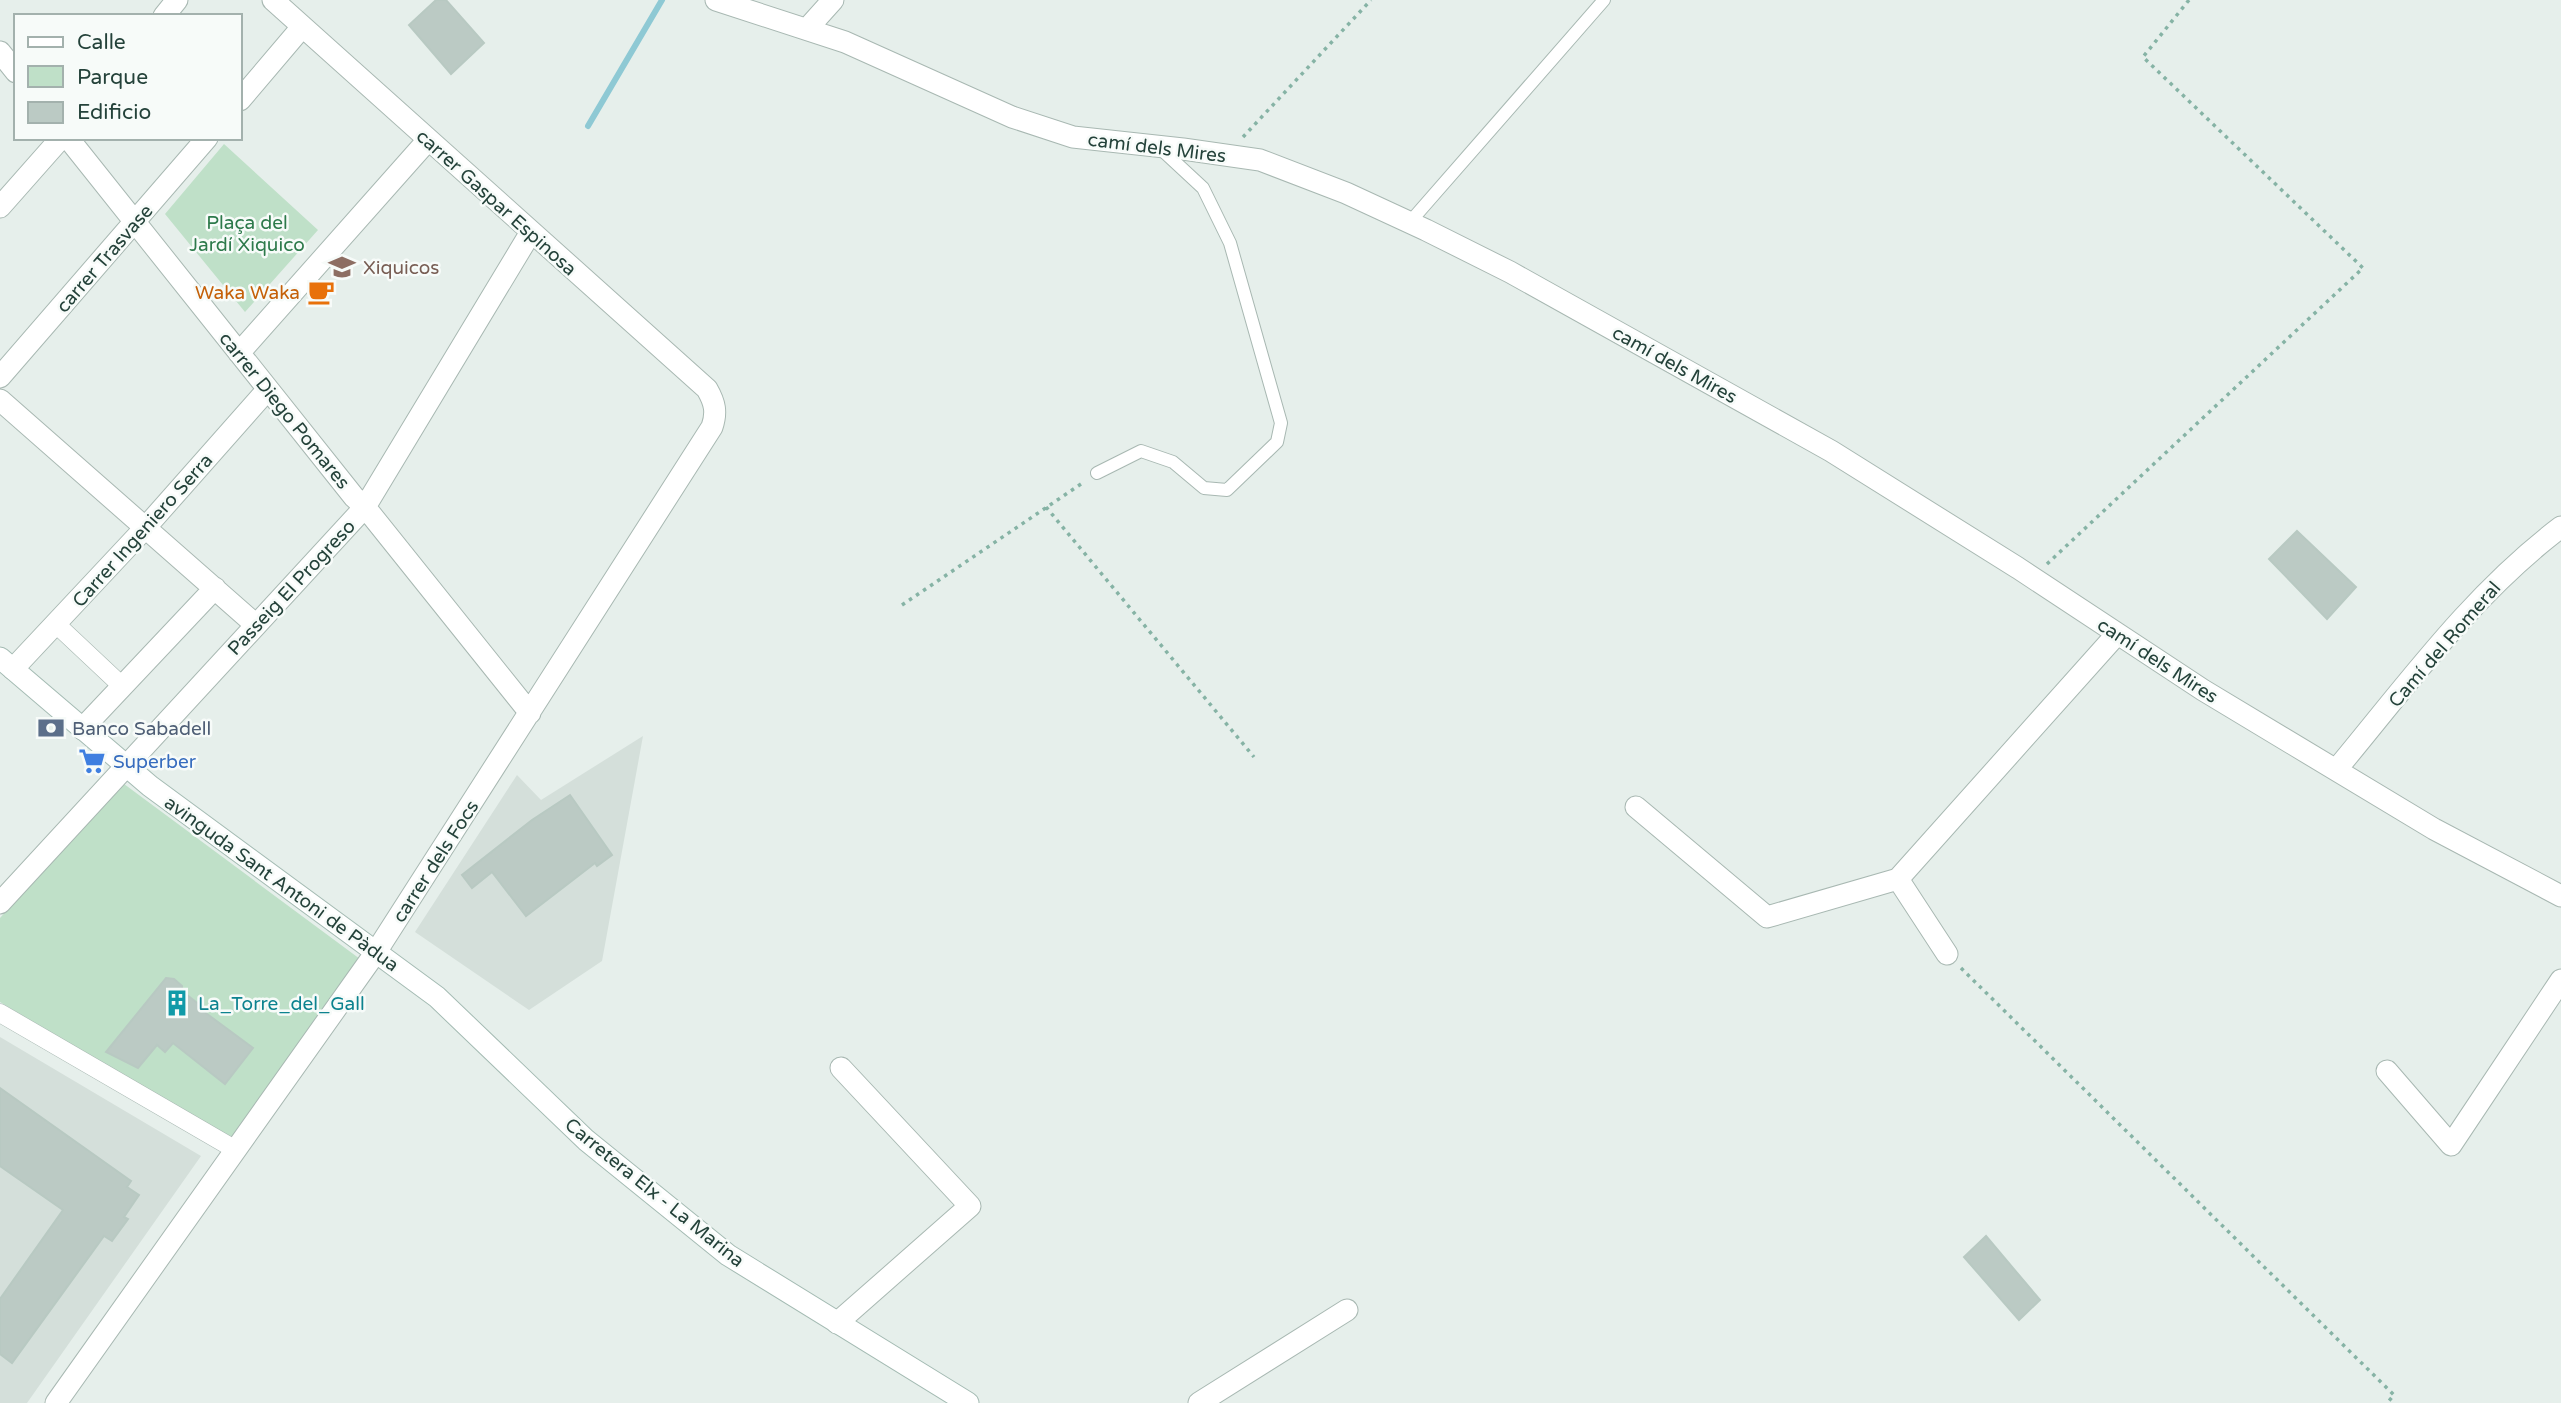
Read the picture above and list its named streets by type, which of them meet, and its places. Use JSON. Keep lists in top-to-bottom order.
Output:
{
  "streets": {
    "street": [
      "camí dels Mires",
      "carrer Gaspar Espinosa",
      "carrer Trasvase",
      "carrer Diego Pomares",
      "Carrer Ingeniero Serra",
      "Passeig El Progreso",
      "Camí del Romeral",
      "carrer dels Focs",
      "avinguda Sant Antoni de Pàdua",
      "Carretera Elx - La Marina"
    ]
  },
  "crossings": [
    ["camí dels Mires", "Camí del Romeral"],
    ["carrer Gaspar Espinosa", "Passeig El Progreso"],
    ["carrer Gaspar Espinosa", "carrer dels Focs"],
    ["carrer Trasvase", "carrer Diego Pomares"],
    ["carrer Diego Pomares", "Carrer Ingeniero Serra"],
    ["carrer Diego Pomares", "Passeig El Progreso"],
    ["carrer Diego Pomares", "carrer dels Focs"],
    ["Carrer Ingeniero Serra", "avinguda Sant Antoni de Pàdua"],
    ["Passeig El Progreso", "avinguda Sant Antoni de Pàdua"],
    ["carrer dels Focs", "avinguda Sant Antoni de Pàdua"],
    ["avinguda Sant Antoni de Pàdua", "Carretera Elx - La Marina"]
  ],
  "parks": ["Plaça del Jardí Xiquico"],
  "places": {
    "school or university": ["Xiquicos"],
    "cafe": ["Waka Waka"],
    "bank": ["Banco Sabadell"],
    "supermarket": ["Superber"],
    "building": ["La_Torre_del_Gall"]
  },
  "legend": ["Calle", "Parque", "Edificio"]
}
